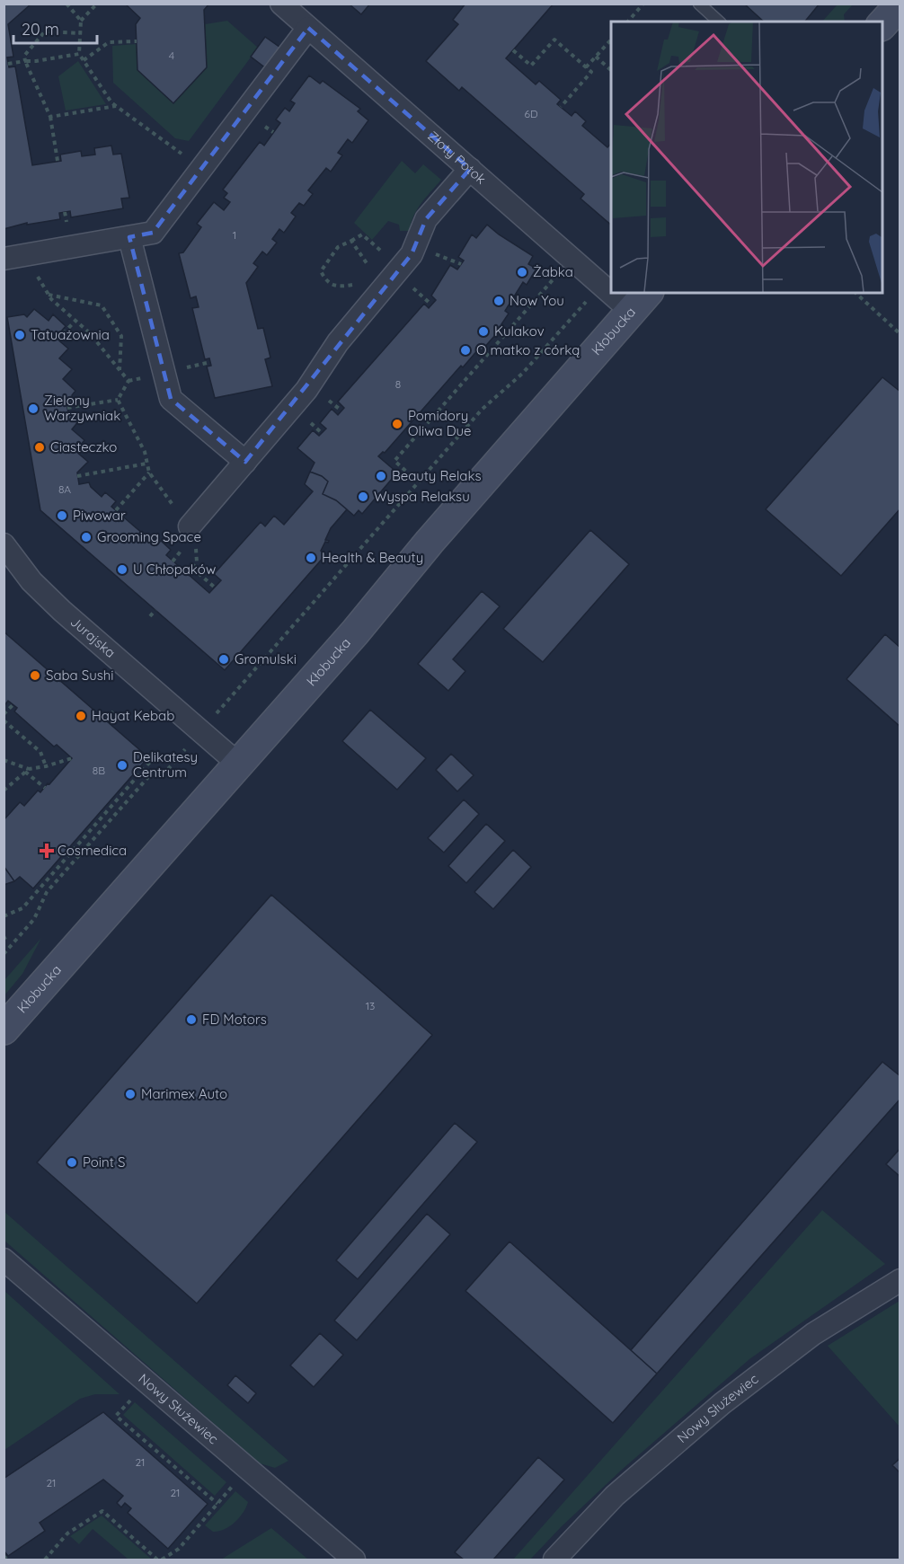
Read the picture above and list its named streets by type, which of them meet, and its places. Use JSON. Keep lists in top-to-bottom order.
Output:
{
  "streets": {
    "street": [
      "Złoty Potok",
      "Kłobucka",
      "Jurajska",
      "Nowy Służewiec"
    ]
  },
  "crossings": [
    ["Złoty Potok", "Kłobucka"],
    ["Kłobucka", "Jurajska"]
  ],
  "places": {
    "other": [
      "Żabka",
      "Now You",
      "Kulakov",
      "Tatuażownia",
      "O matko z córką",
      "Zielony Warzywniak",
      "Pomidory Oliwa Due",
      "Ciasteczko",
      "Beauty Relaks",
      "Wyspa Relaksu",
      "Piwowar",
      "Grooming Space",
      "Health & Beauty",
      "U Chłopaków",
      "Gromulski",
      "Saba Sushi",
      "Hayat Kebab",
      "Delikatesy Centrum",
      "FD Motors",
      "Marimex Auto",
      "Point S"
    ],
    "health": ["Cosmedica"]
  },
  "house_numbers": [
    "4",
    "6D",
    "1",
    "8",
    "8A",
    "8B",
    "13",
    "21",
    "21",
    "21"
  ],
  "scale_bar": "20 m"
}
